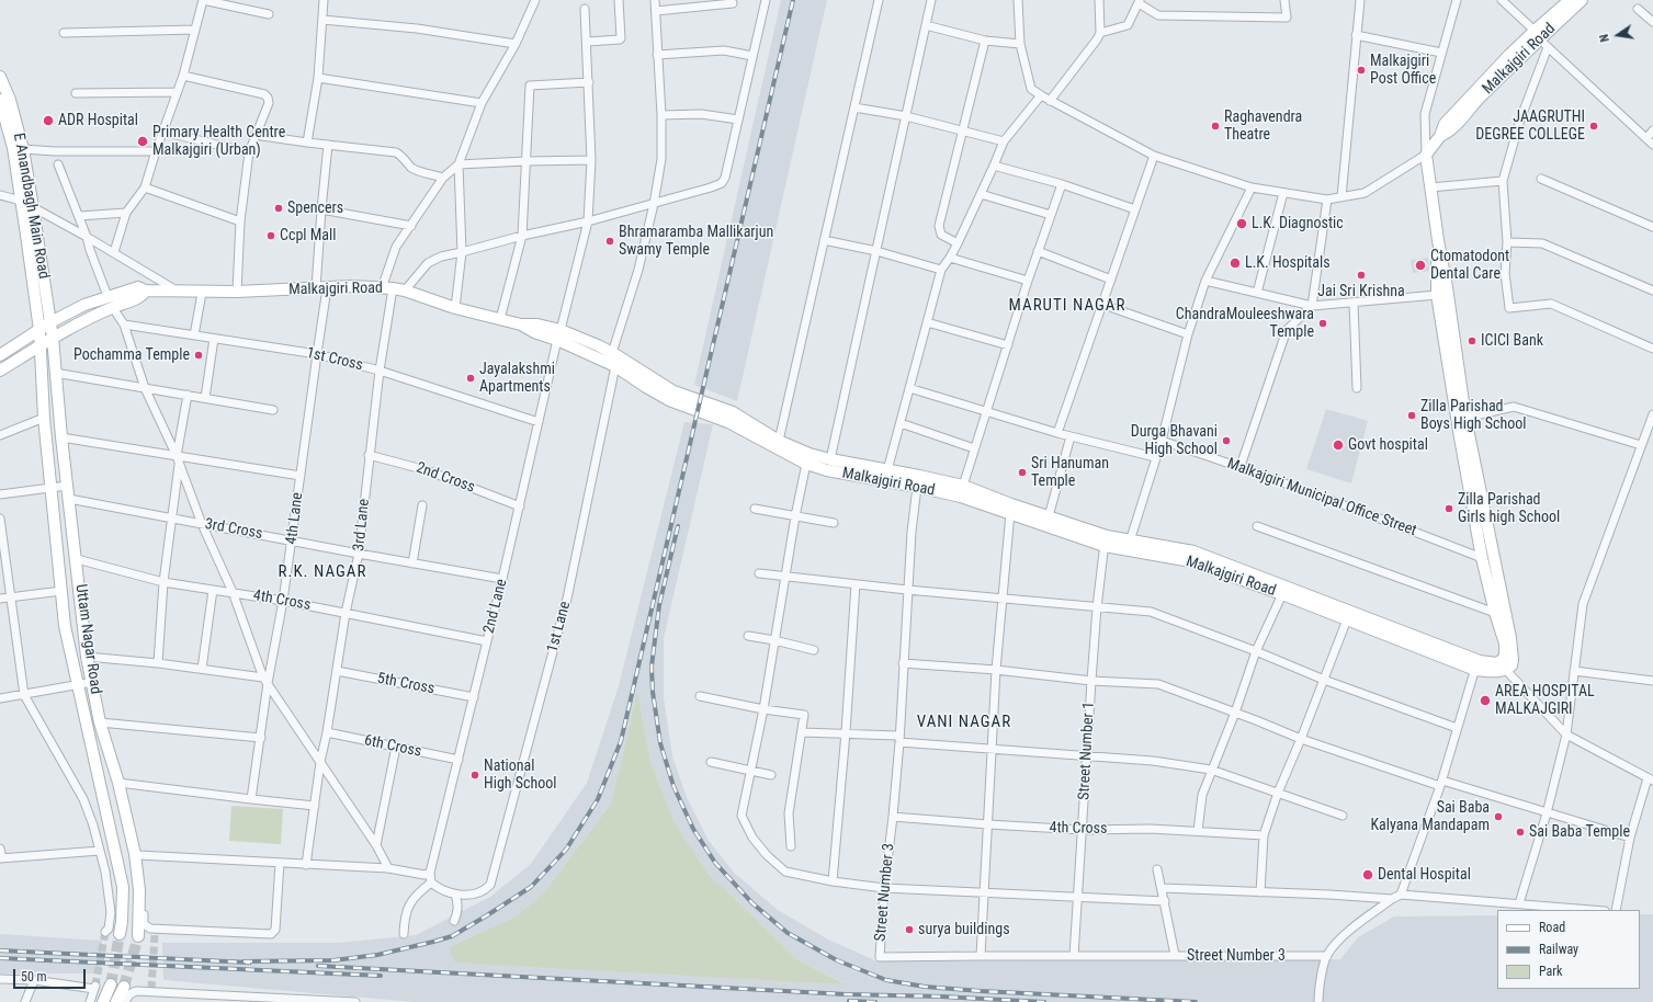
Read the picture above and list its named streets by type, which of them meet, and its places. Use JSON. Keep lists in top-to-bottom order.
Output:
{
  "streets": {
    "main road": ["Malkajgiri Road", "E Anandbagh Main Road", "Uttam Nagar Road"],
    "street": [
      "1st Cross",
      "2nd Cross",
      "Malkajgiri Municipal Office Street",
      "4th Lane",
      "3rd Lane",
      "3rd Cross",
      "4th Cross",
      "2nd Lane",
      "1st Lane",
      "5th Cross",
      "6th Cross",
      "Street Number 1",
      "Street Number 3"
    ]
  },
  "crossings": [
    ["Malkajgiri Road", "E Anandbagh Main Road"],
    ["Malkajgiri Road", "4th Lane"],
    ["Malkajgiri Road", "3rd Lane"],
    ["Malkajgiri Road", "2nd Lane"],
    ["Malkajgiri Road", "1st Lane"],
    ["Malkajgiri Road", "Street Number 1"],
    ["Malkajgiri Road", "Street Number 3"],
    ["E Anandbagh Main Road", "Uttam Nagar Road"],
    ["1st Cross", "4th Lane"],
    ["1st Cross", "3rd Lane"],
    ["1st Cross", "2nd Lane"],
    ["2nd Cross", "3rd Lane"],
    ["2nd Cross", "2nd Lane"],
    ["4th Lane", "3rd Cross"],
    ["4th Lane", "4th Cross"],
    ["3rd Lane", "3rd Cross"],
    ["3rd Lane", "4th Cross"],
    ["3rd Lane", "5th Cross"],
    ["3rd Lane", "6th Cross"],
    ["3rd Cross", "2nd Lane"],
    ["3rd Cross", "Uttam Nagar Road"],
    ["4th Cross", "2nd Lane"],
    ["4th Cross", "Uttam Nagar Road"],
    ["4th Cross", "Street Number 1"],
    ["4th Cross", "Street Number 3"],
    ["2nd Lane", "5th Cross"],
    ["2nd Lane", "6th Cross"],
    ["Street Number 1", "Street Number 3"]
  ],
  "districts": ["MARUTI NAGAR", "R.K. NAGAR", "VANI NAGAR"],
  "places": [
    "Malkajgiri Post Office",
    "ADR Hospital",
    "Raghavendra Theatre",
    "JAAGRUTHI DEGREE COLLEGE",
    "Primary Health Centre Malkajgiri (Urban)",
    "Spencers",
    "L.K. Diagnostic",
    "Ccpl Mall",
    "Bhramaramba Mallikarjun Swamy Temple",
    "L.K. Hospitals",
    "Ctomatodont Dental Care",
    "Jai Sri Krishna",
    "ChandraMouleeshwara Temple",
    "ICICI Bank",
    "Pochamma Temple",
    "Jayalakshmi Apartments",
    "Zilla Parishad Boys High School",
    "Durga Bhavani High School",
    "Govt hospital",
    "Sri Hanuman Temple",
    "Zilla Parishad Girls high School",
    "AREA HOSPITAL MALKAJGIRI",
    "National High School",
    "Sai Baba Kalyana Mandapam",
    "Sai Baba Temple",
    "Dental Hospital",
    "surya buildings"
  ],
  "legend": ["Road", "Railway", "Park"],
  "scale_bar": "50 m",
  "north": "left"
}
